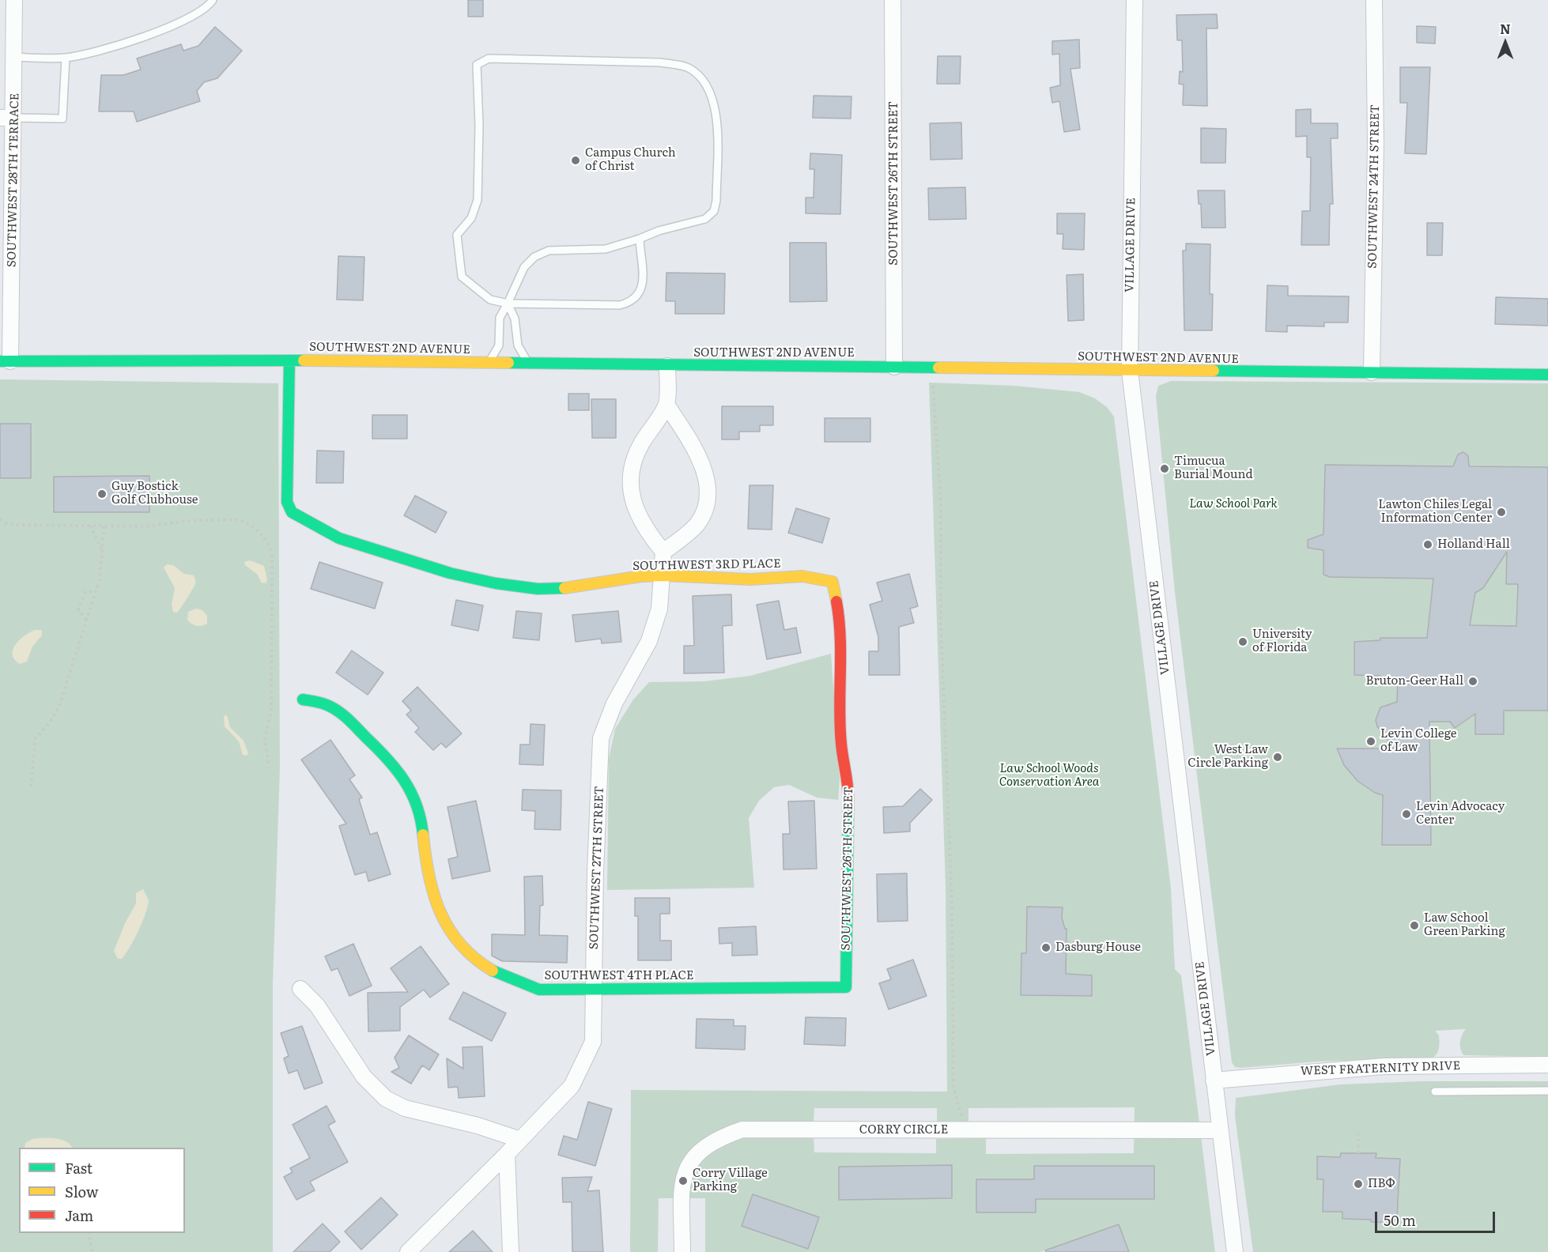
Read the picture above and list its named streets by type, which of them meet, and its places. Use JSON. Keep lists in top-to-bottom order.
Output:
{
  "streets": {
    "street": [
      "SOUTHWEST 28TH TERRACE",
      "SOUTHWEST 26TH STREET",
      "SOUTHWEST 24TH STREET",
      "VILLAGE DRIVE",
      "SOUTHWEST 2ND AVENUE",
      "SOUTHWEST 3RD PLACE",
      "SOUTHWEST 27TH STREET",
      "SOUTHWEST 4TH PLACE",
      "WEST FRATERNITY DRIVE",
      "CORRY CIRCLE"
    ]
  },
  "crossings": [
    ["SOUTHWEST 28TH TERRACE", "SOUTHWEST 2ND AVENUE"],
    ["SOUTHWEST 26TH STREET", "SOUTHWEST 2ND AVENUE"],
    ["SOUTHWEST 26TH STREET", "SOUTHWEST 3RD PLACE"],
    ["SOUTHWEST 26TH STREET", "SOUTHWEST 4TH PLACE"],
    ["SOUTHWEST 24TH STREET", "SOUTHWEST 2ND AVENUE"],
    ["VILLAGE DRIVE", "SOUTHWEST 2ND AVENUE"],
    ["VILLAGE DRIVE", "WEST FRATERNITY DRIVE"],
    ["VILLAGE DRIVE", "CORRY CIRCLE"],
    ["SOUTHWEST 2ND AVENUE", "SOUTHWEST 3RD PLACE"],
    ["SOUTHWEST 3RD PLACE", "SOUTHWEST 27TH STREET"],
    ["SOUTHWEST 27TH STREET", "SOUTHWEST 4TH PLACE"]
  ],
  "parks": ["Law School Park", "Law School Woods Conservation Area"],
  "places": [
    "Campus Church of Christ",
    "Timucua Burial Mound",
    "Guy Bostick Golf Clubhouse",
    "Lawton Chiles Legal Information Center",
    "Holland Hall",
    "University of Florida",
    "Bruton-Geer Hall",
    "Levin College of Law",
    "West Law Circle Parking",
    "Levin Advocacy Center",
    "Law School Green Parking",
    "Dasburg House",
    "Corry Village Parking",
    "ΠΒΦ"
  ],
  "legend": ["Fast", "Slow", "Jam"],
  "scale_bar": "50 m",
  "north": "top"
}
